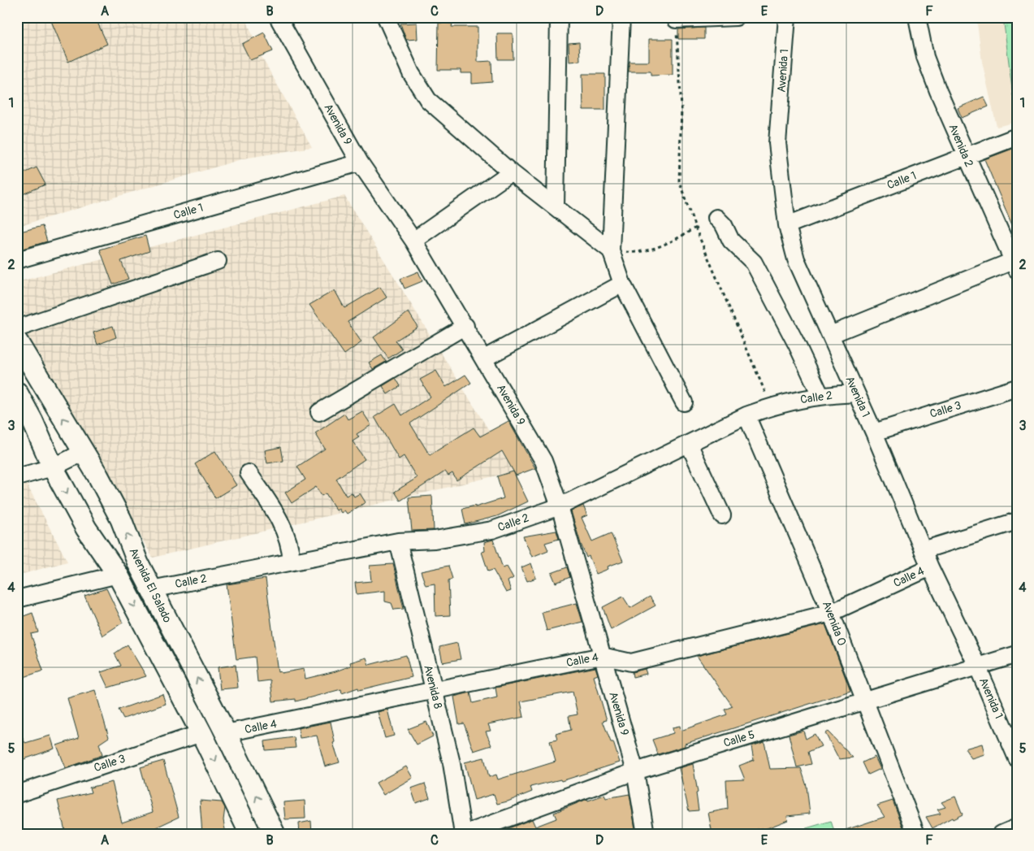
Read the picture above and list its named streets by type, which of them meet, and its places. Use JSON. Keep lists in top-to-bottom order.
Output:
{
  "streets": {
    "main road": ["Avenida El Salado"],
    "street": [
      "Avenida 1",
      "Avenida 9",
      "Avenida 2",
      "Calle 1",
      "Calle 2",
      "Calle 3",
      "Calle 4",
      "Avenida 0",
      "Avenida 8",
      "Calle 5"
    ]
  },
  "crossings": [
    ["Avenida 1", "Calle 1"],
    ["Avenida 1", "Calle 2"],
    ["Avenida 1", "Calle 3"],
    ["Avenida 1", "Calle 4"],
    ["Avenida 1", "Calle 5"],
    ["Avenida 9", "Calle 1"],
    ["Avenida 9", "Calle 2"],
    ["Avenida 9", "Calle 4"],
    ["Avenida 9", "Calle 5"],
    ["Avenida 2", "Calle 1"],
    ["Calle 2", "Avenida El Salado"],
    ["Calle 2", "Avenida 0"],
    ["Calle 2", "Avenida 8"],
    ["Calle 3", "Avenida El Salado"],
    ["Calle 4", "Avenida El Salado"],
    ["Calle 4", "Avenida 0"],
    ["Calle 4", "Avenida 8"],
    ["Avenida 0", "Calle 5"],
    ["Avenida 8", "Calle 5"]
  ],
  "grid": {
    "columns": [
      "A",
      "B",
      "C",
      "D",
      "E",
      "F"
    ],
    "rows": [
      "1",
      "2",
      "3",
      "4",
      "5"
    ]
  }
}
